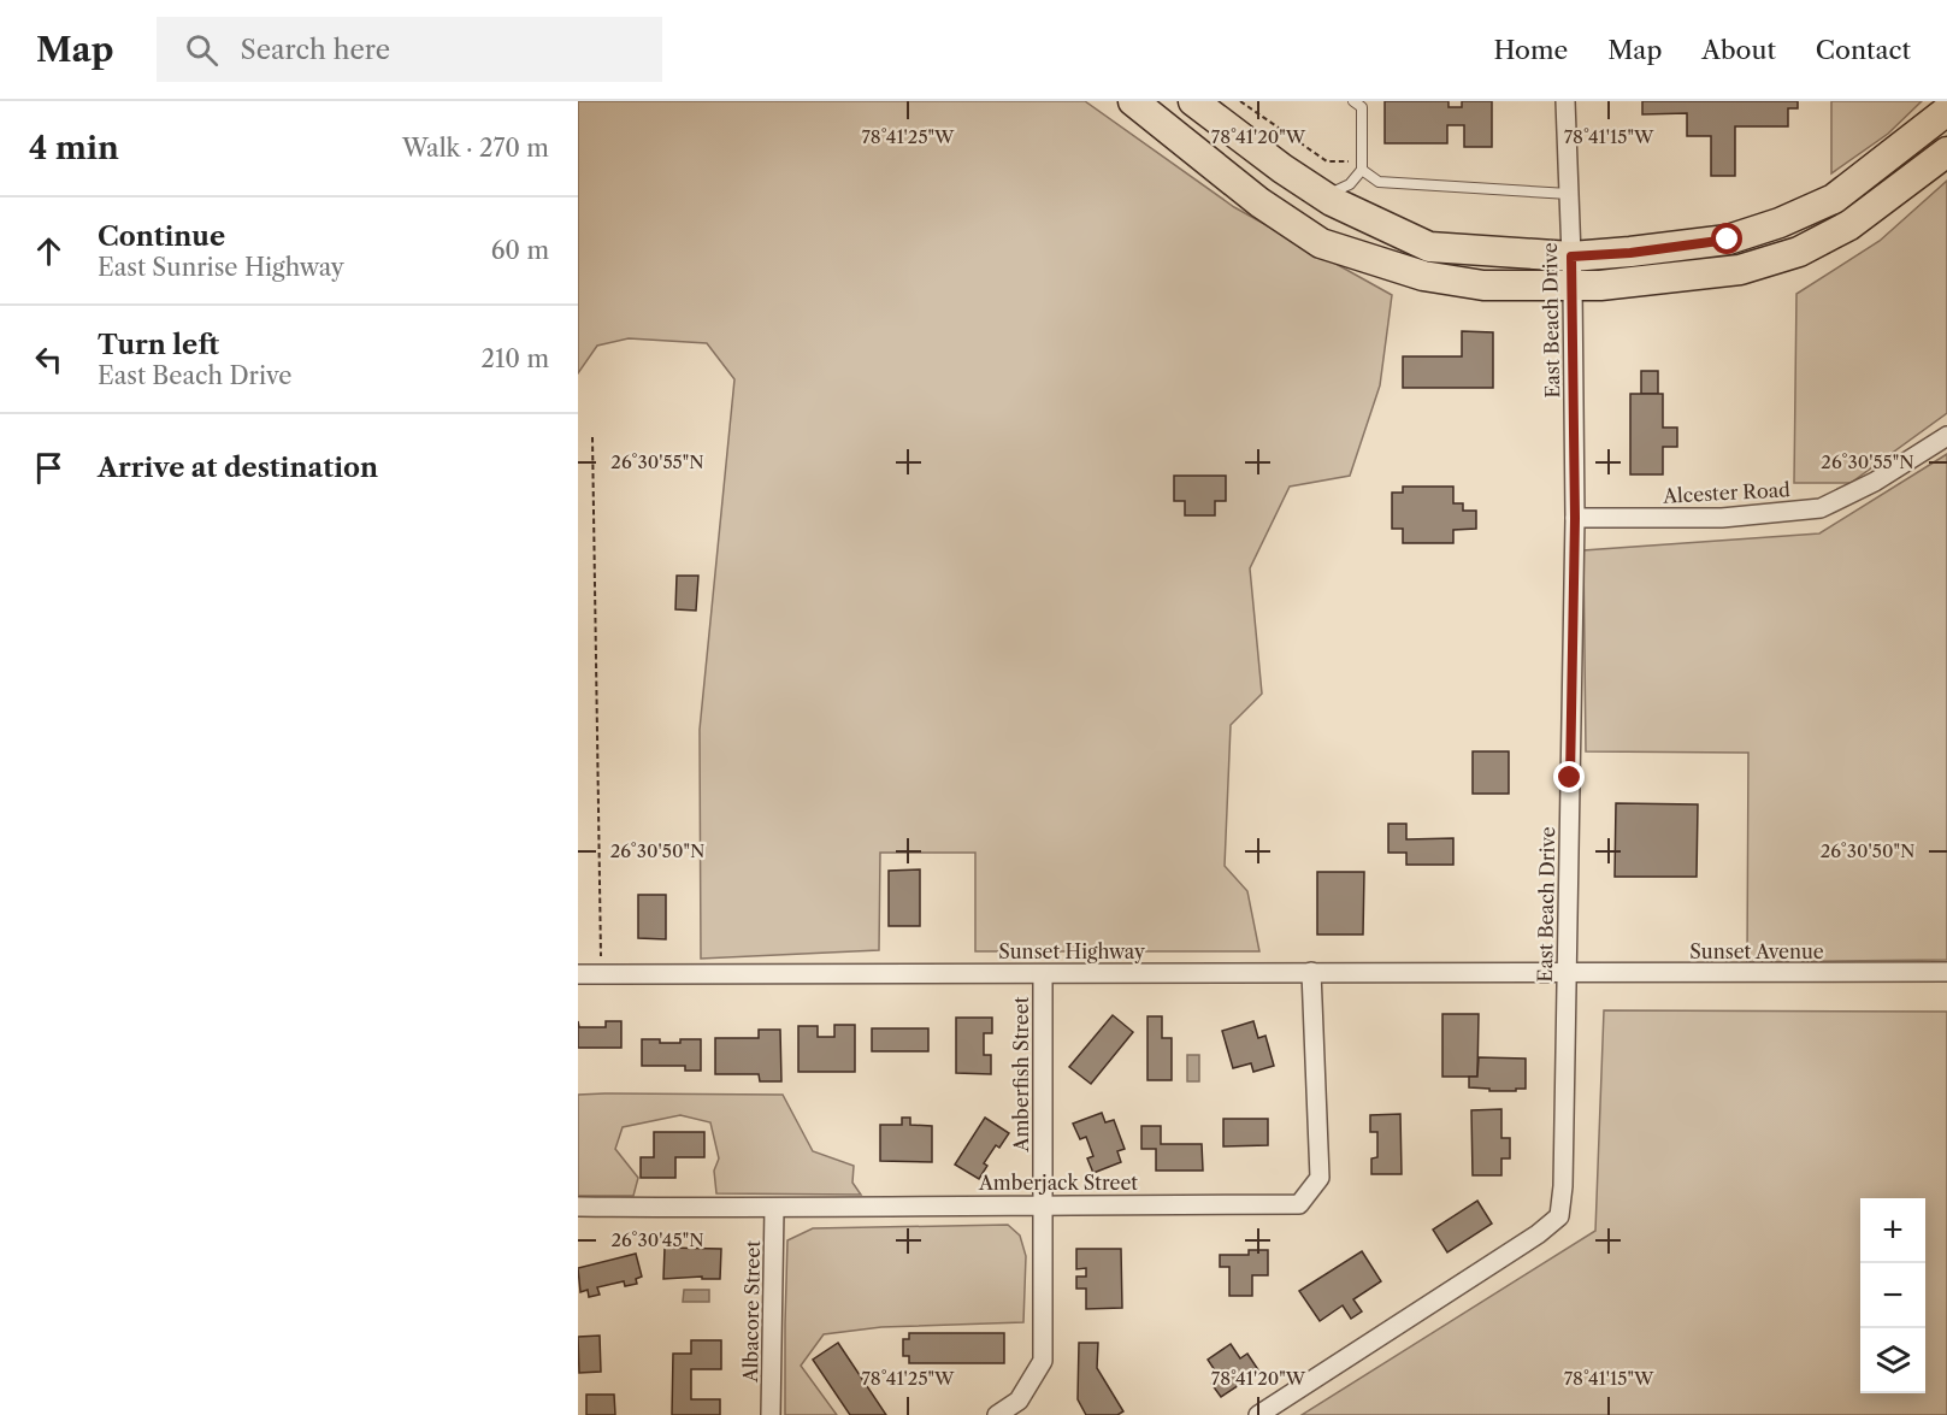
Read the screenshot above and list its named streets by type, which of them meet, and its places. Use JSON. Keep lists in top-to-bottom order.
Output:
{
  "streets": {
    "street": [
      "East Beach Drive",
      "Alcester Road",
      "Sunset Highway",
      "Sunset Avenue",
      "Amberfish Street",
      "Amberjack Street",
      "Albacore Street"
    ]
  },
  "crossings": [
    ["East Beach Drive", "Alcester Road"],
    ["East Beach Drive", "Sunset Highway"],
    ["East Beach Drive", "Sunset Avenue"],
    ["Sunset Highway", "Sunset Avenue"],
    ["Sunset Highway", "Amberfish Street"],
    ["Sunset Highway", "Amberjack Street"],
    ["Amberfish Street", "Amberjack Street"],
    ["Amberjack Street", "Albacore Street"]
  ],
  "page": {
    "header": "Map",
    "search": "Search here",
    "nav": [
      "Home",
      "Map",
      "About",
      "Contact"
    ],
    "heading": ["4 min", "Walk · 270 m"],
    "list": [
      ["Continue", "East Sunrise Highway", "60 m"],
      ["Turn left", "East Beach Drive", "210 m"],
      "Arrive at destination"
    ],
    "map_buttons": ["+", "−"]
  },
  "coordinates": [
    "78°41'25\"W",
    "78°41'20\"W",
    "78°41'15\"W",
    "26°30'55\"N",
    "26°30'50\"N",
    "26°30'45\"N"
  ]
}
